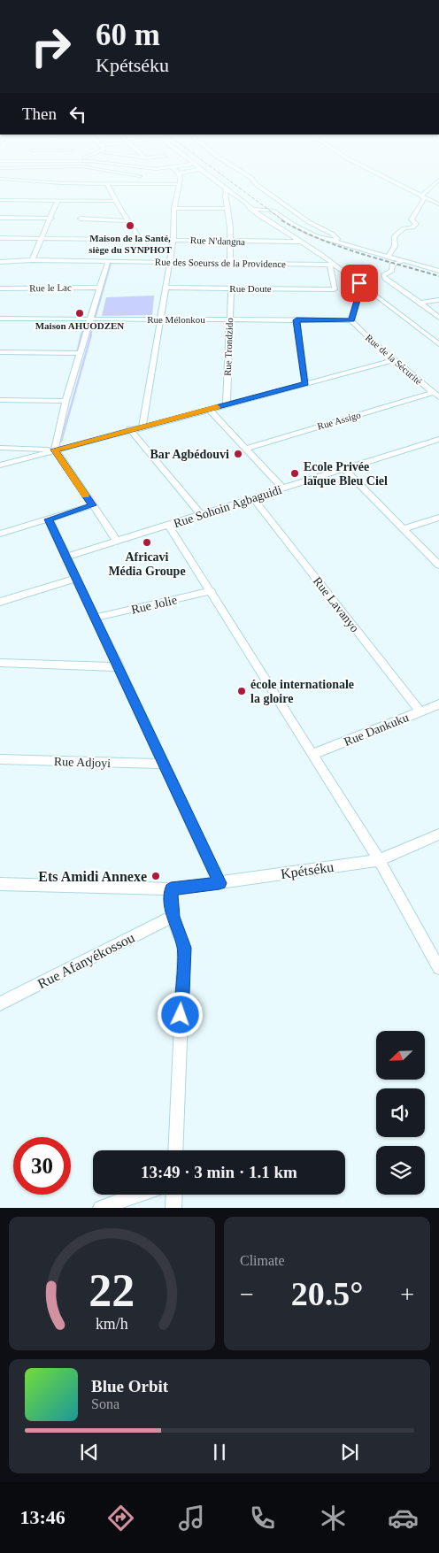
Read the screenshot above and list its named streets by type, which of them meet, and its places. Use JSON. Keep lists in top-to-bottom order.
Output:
{
  "streets": {
    "street": [
      "Rue N'dangna",
      "Rue des Soeurss de la Providence",
      "Rue le Lac",
      "Rue Doute",
      "Rue Mélonkou",
      "Rue Trondzido",
      "Rue de la Sécurité",
      "Rue Assigo",
      "Rue Sohoin Agbaguidi",
      "Rue Jolie",
      "Rue Lavanyo",
      "Rue Dankuku",
      "Rue Adjoyi",
      "Kpétséku",
      "Rue Afanyékossou"
    ]
  },
  "crossings": [
    ["Rue des Soeurss de la Providence", "Rue Doute"],
    ["Rue Doute", "Rue Trondzido"],
    ["Rue Mélonkou", "Rue Trondzido"],
    ["Rue Mélonkou", "Rue de la Sécurité"],
    ["Rue de la Sécurité", "Rue Assigo"],
    ["Rue Sohoin Agbaguidi", "Rue Lavanyo"],
    ["Rue Lavanyo", "Rue Dankuku"]
  ],
  "places": [
    "Maison de la Santé, siège du SYNPHOT",
    "Maison AHUODZEN",
    "Bar Agbédouvi",
    "Ecole Privée laïque Bleu Ciel",
    "Africavi Média Groupe",
    "école internationale la gloire",
    "Ets Amidi Annexe"
  ],
  "north": "bottom left",
  "page": {
    "turn": ["60 m", "Kpétséku"],
    "then": "Then",
    "limit": "30",
    "trip": "13:49 · 3 min · 1.1 km",
    "tile": "Climate",
    "heat": ["−", "20.5°", "+"],
    "song": ["Blue Orbit", "Sona"],
    "tabs": "13:46",
    "gauge": ["22", "km/h"]
  }
}
